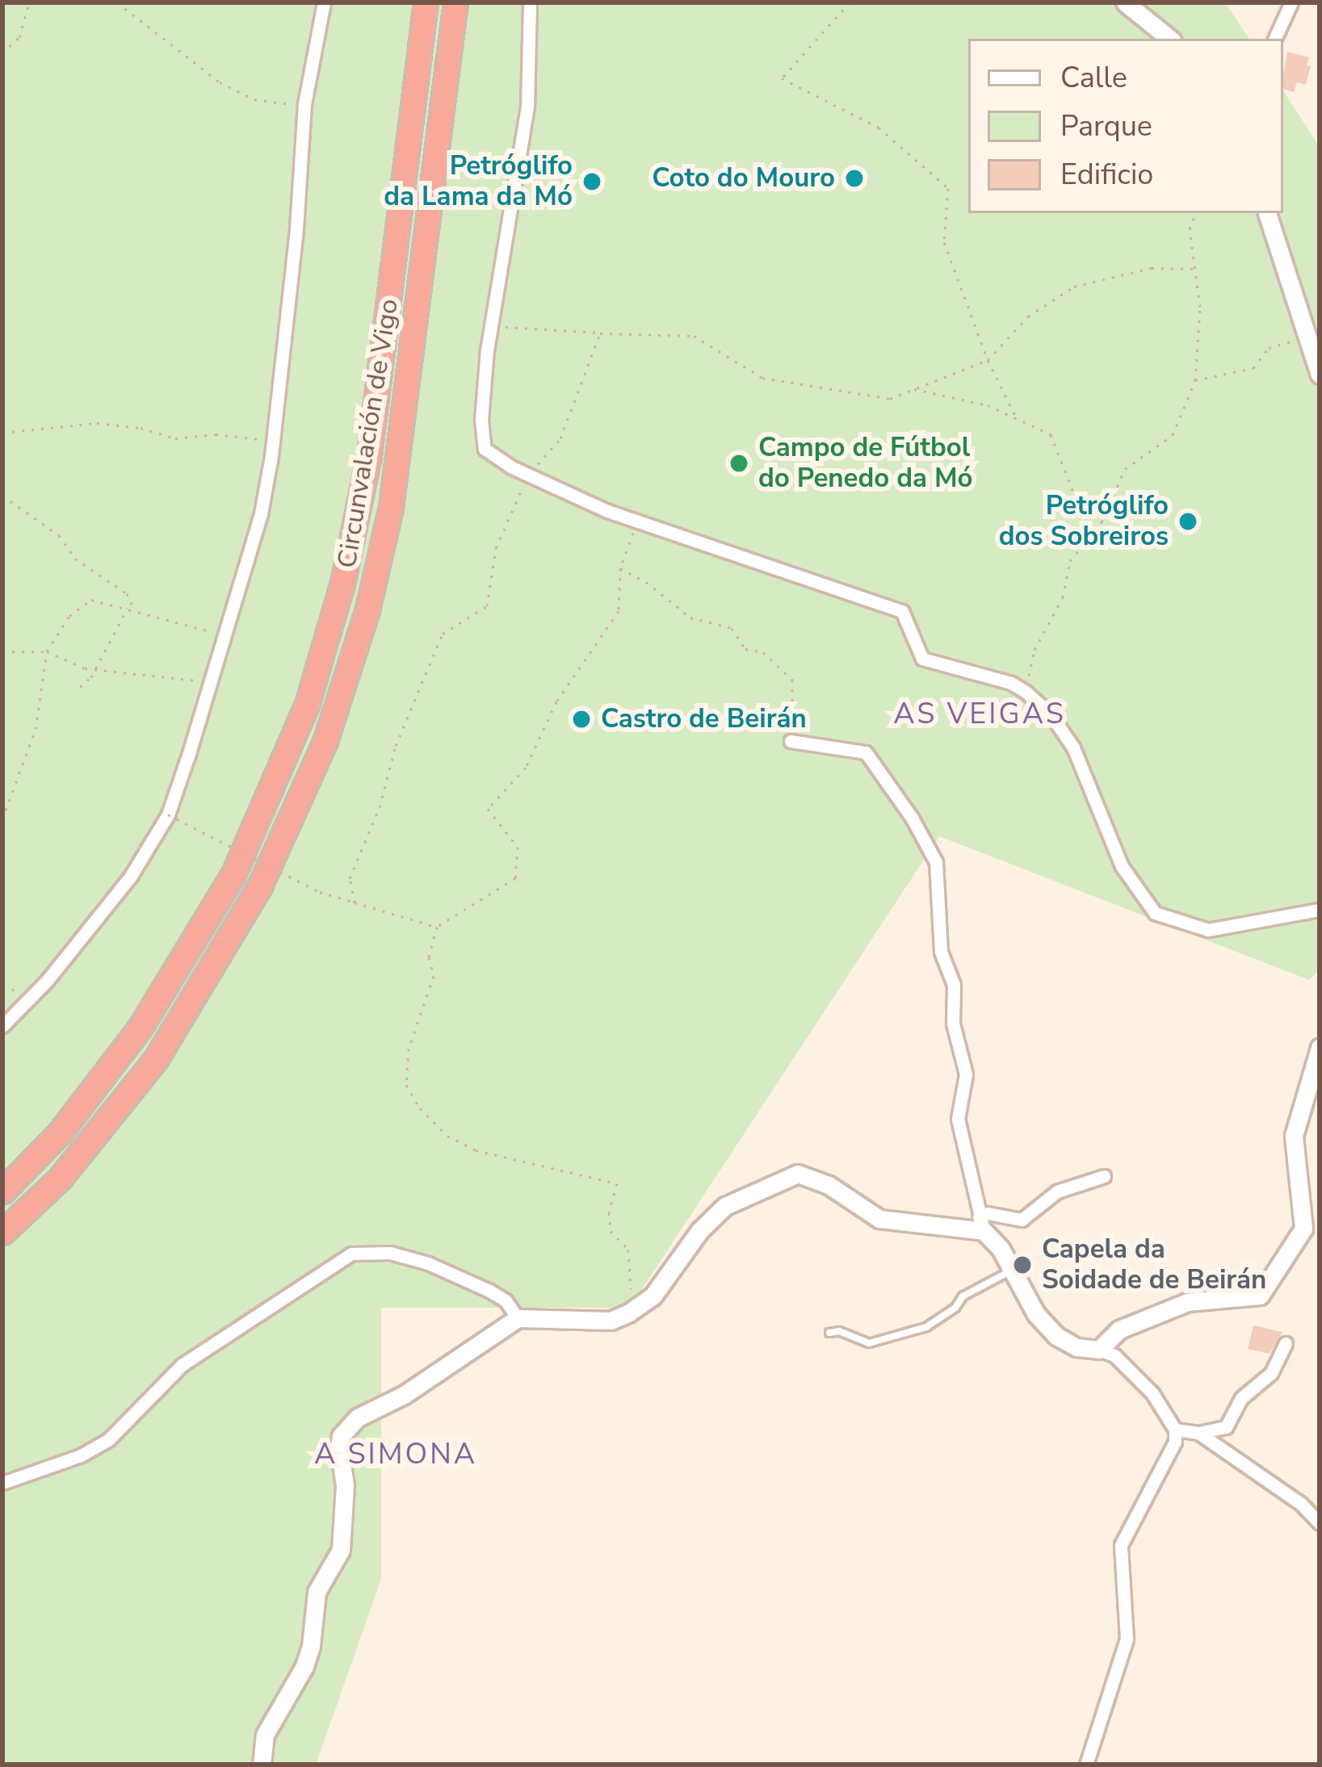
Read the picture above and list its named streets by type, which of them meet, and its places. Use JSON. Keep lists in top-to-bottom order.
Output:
{
  "streets": {
    "highway": ["Circunvalación de Vigo"]
  },
  "districts": ["AS VEIGAS", "A SIMONA"],
  "places": [
    "Coto do Mouro",
    "Petróglifo da Lama da Mó",
    "Campo de Fútbol do Penedo da Mó",
    "Petróglifo dos Sobreiros",
    "Castro de Beirán",
    "Capela da Soidade de Beirán"
  ],
  "legend": ["Calle", "Parque", "Edificio"]
}
